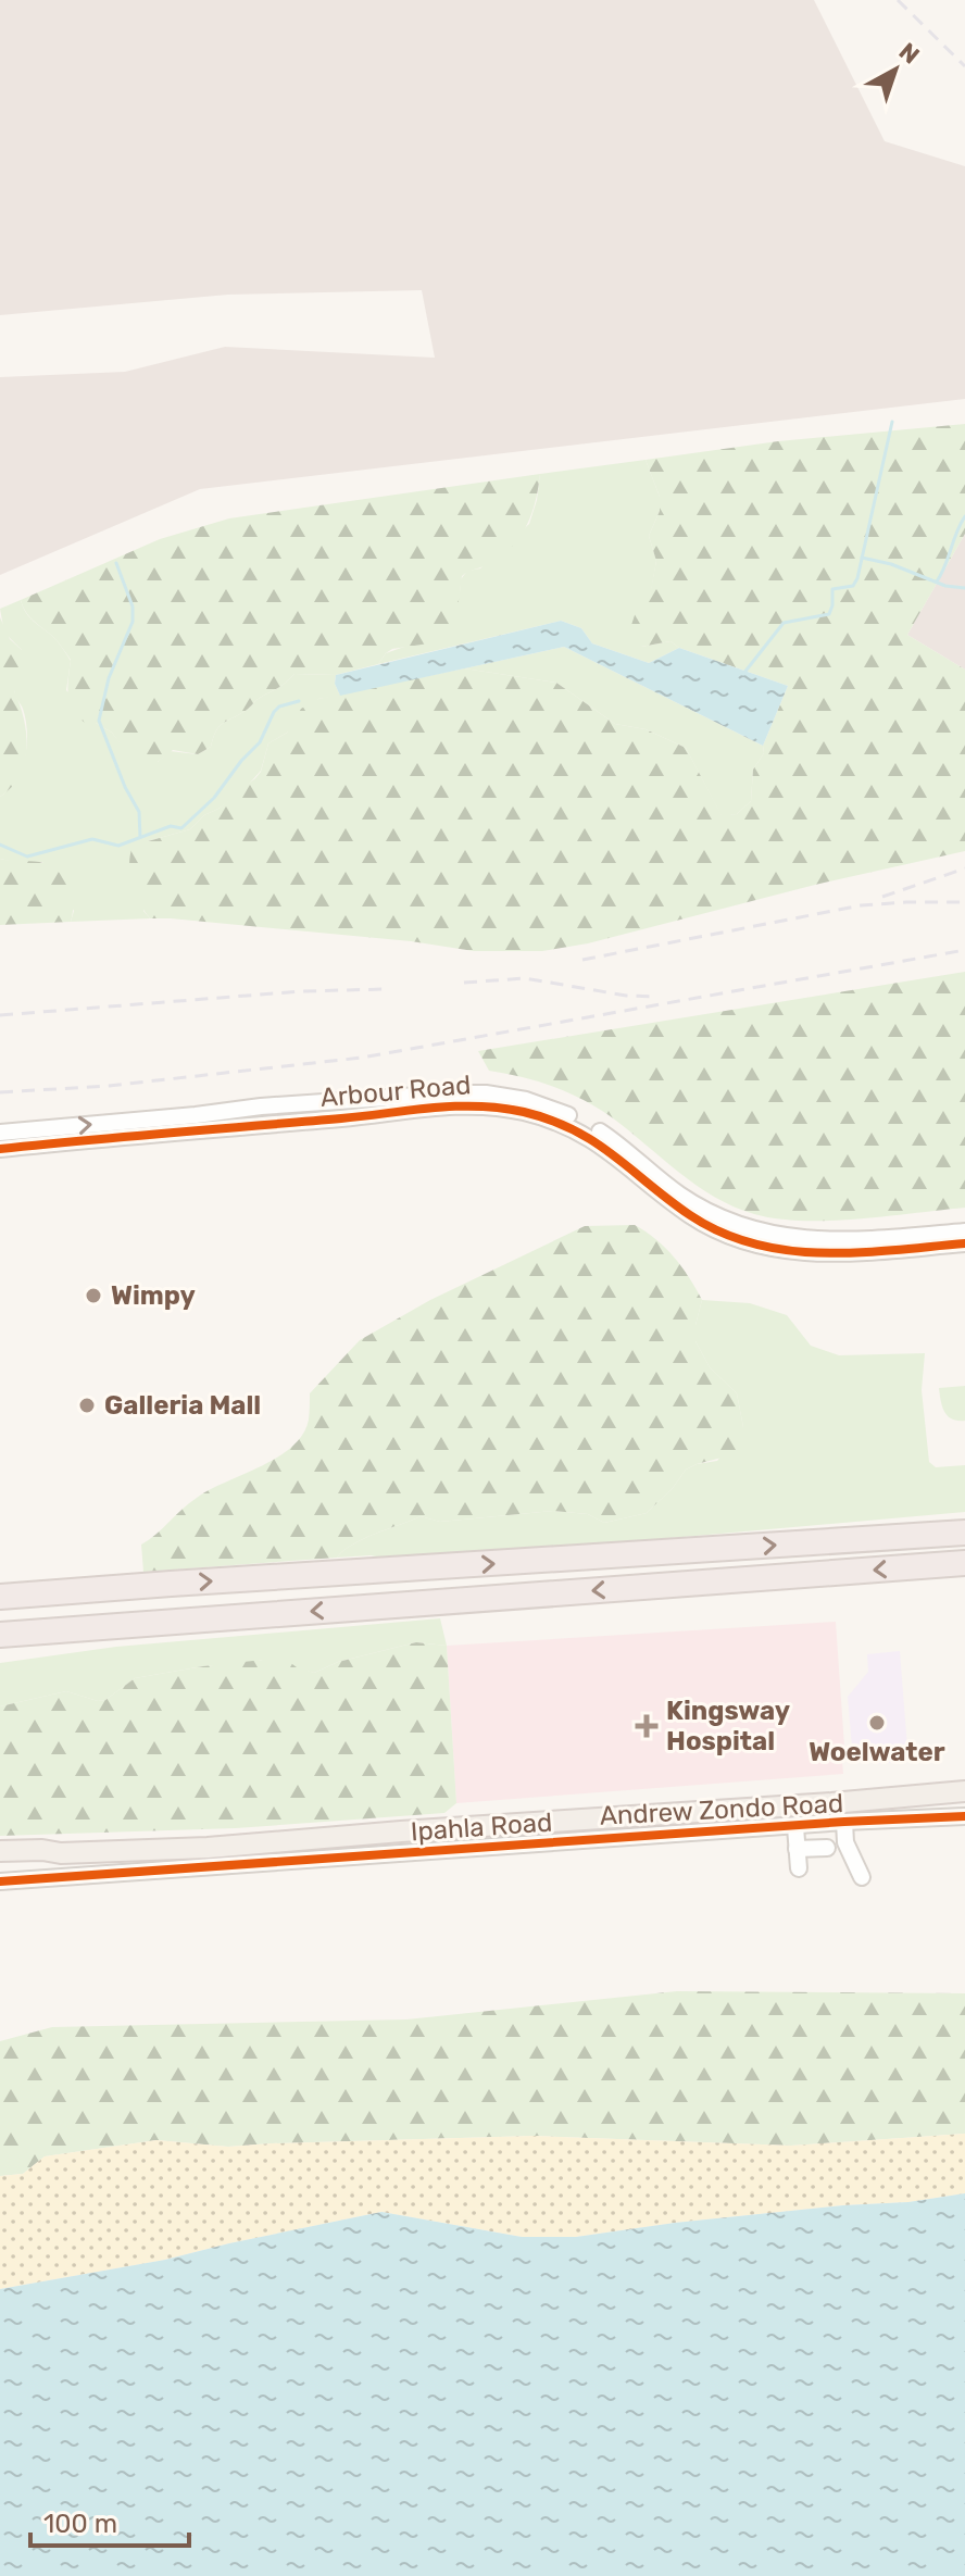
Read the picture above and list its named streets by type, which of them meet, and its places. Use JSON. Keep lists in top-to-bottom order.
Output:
{
  "streets": {
    "main road": ["Andrew Zondo Road"],
    "street": ["Arbour Road", "Ipahla Road"]
  },
  "places": {
    "other": ["Wimpy", "Galleria Mall", "Woelwater"],
    "health": ["Kingsway Hospital"]
  },
  "scale_bar": "100 m",
  "north": "top right"
}
